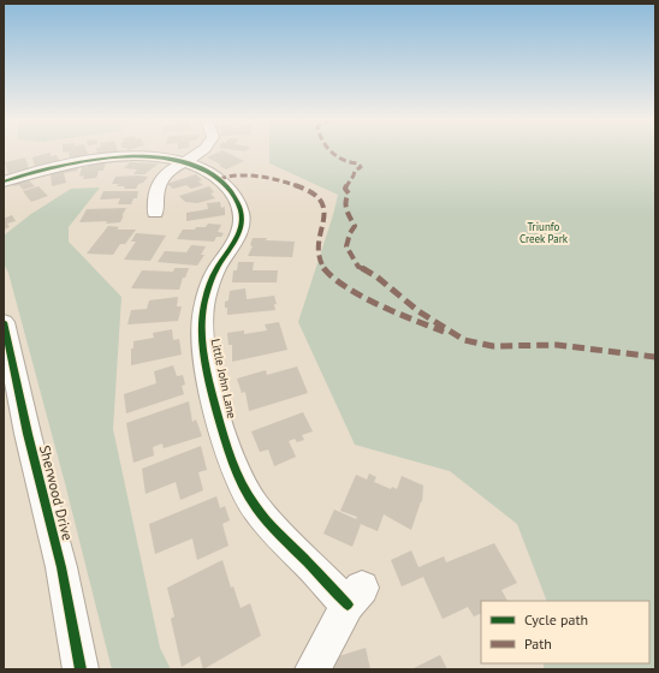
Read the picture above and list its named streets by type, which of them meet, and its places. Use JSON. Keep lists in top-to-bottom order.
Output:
{
  "streets": {
    "street": ["Little John Lane", "Sherwood Drive"]
  },
  "parks": ["Triunfo Creek Park"],
  "legend": ["Cycle path", "Path"]
}
